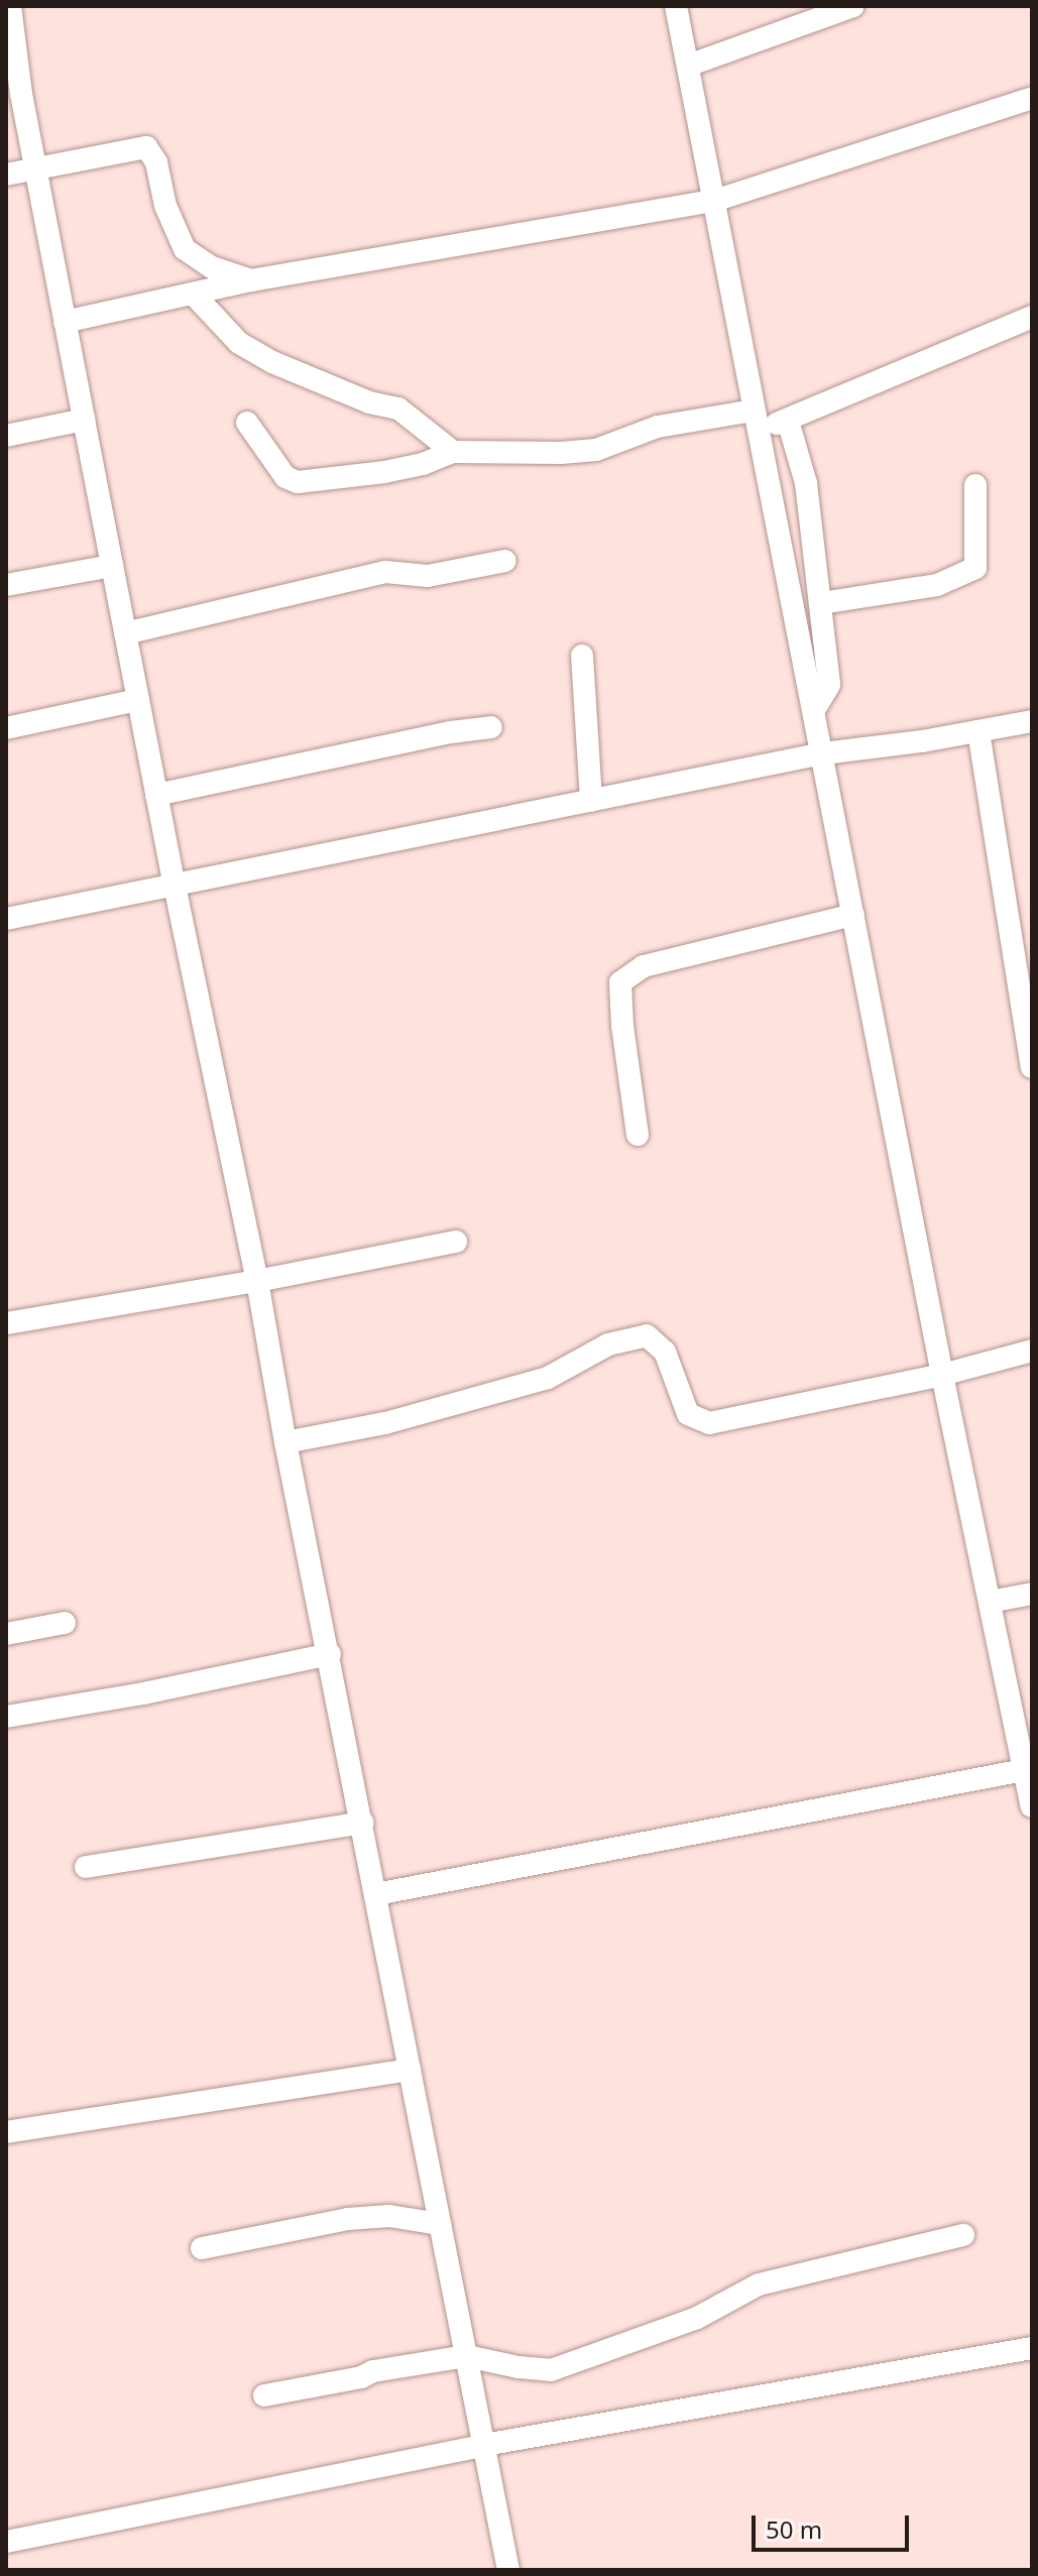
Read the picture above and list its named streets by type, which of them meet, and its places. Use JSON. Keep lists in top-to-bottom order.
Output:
{
  "scale_bar": "50 m"
}
